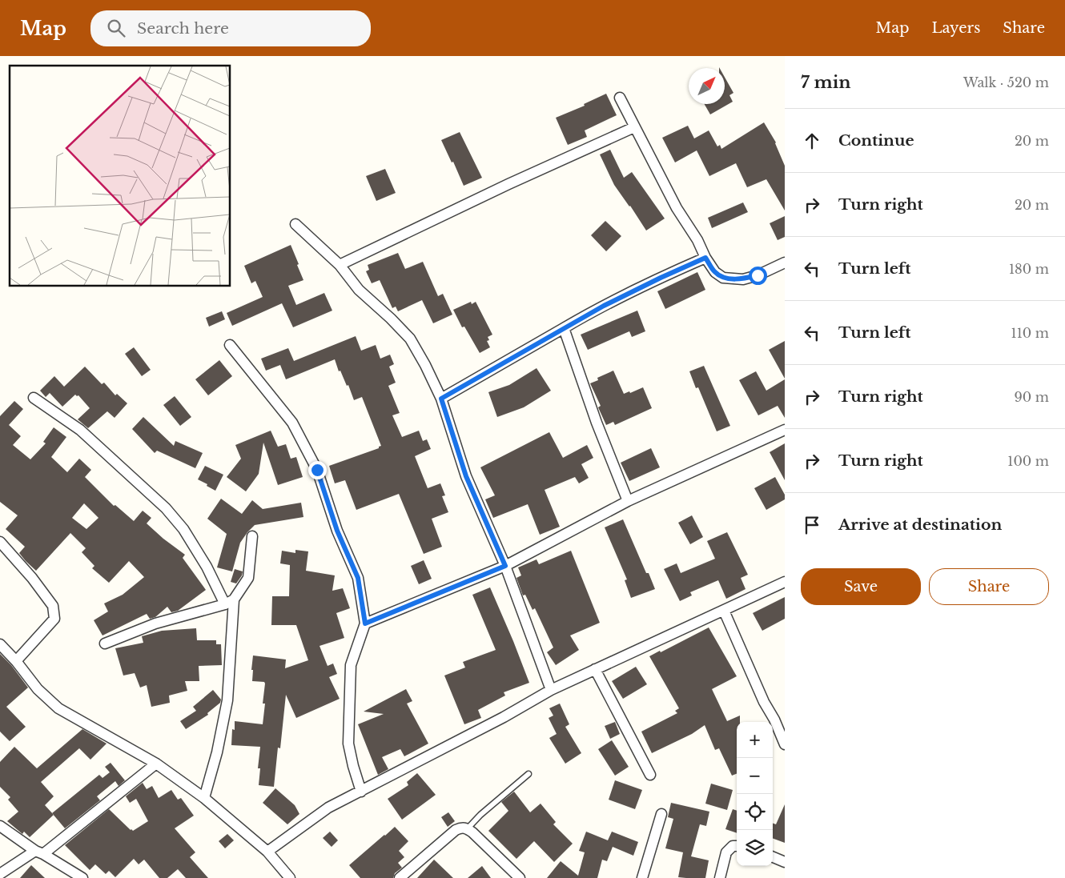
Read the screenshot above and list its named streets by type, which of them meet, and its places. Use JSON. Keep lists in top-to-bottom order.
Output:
{
  "north": "top right",
  "page": {
    "header": "Map",
    "search": "Search here",
    "nav": ["Map", "Layers", "Share"],
    "heading": ["7 min", "Walk · 520 m"],
    "list": [
      ["Continue", "20 m"],
      ["Turn right", "20 m"],
      ["Turn left", "180 m"],
      ["Turn left", "110 m"],
      ["Turn right", "90 m"],
      ["Turn right", "100 m"],
      "Arrive at destination"
    ],
    "buttons": ["Save", "Share"],
    "map_buttons": ["+", "−"]
  }
}
